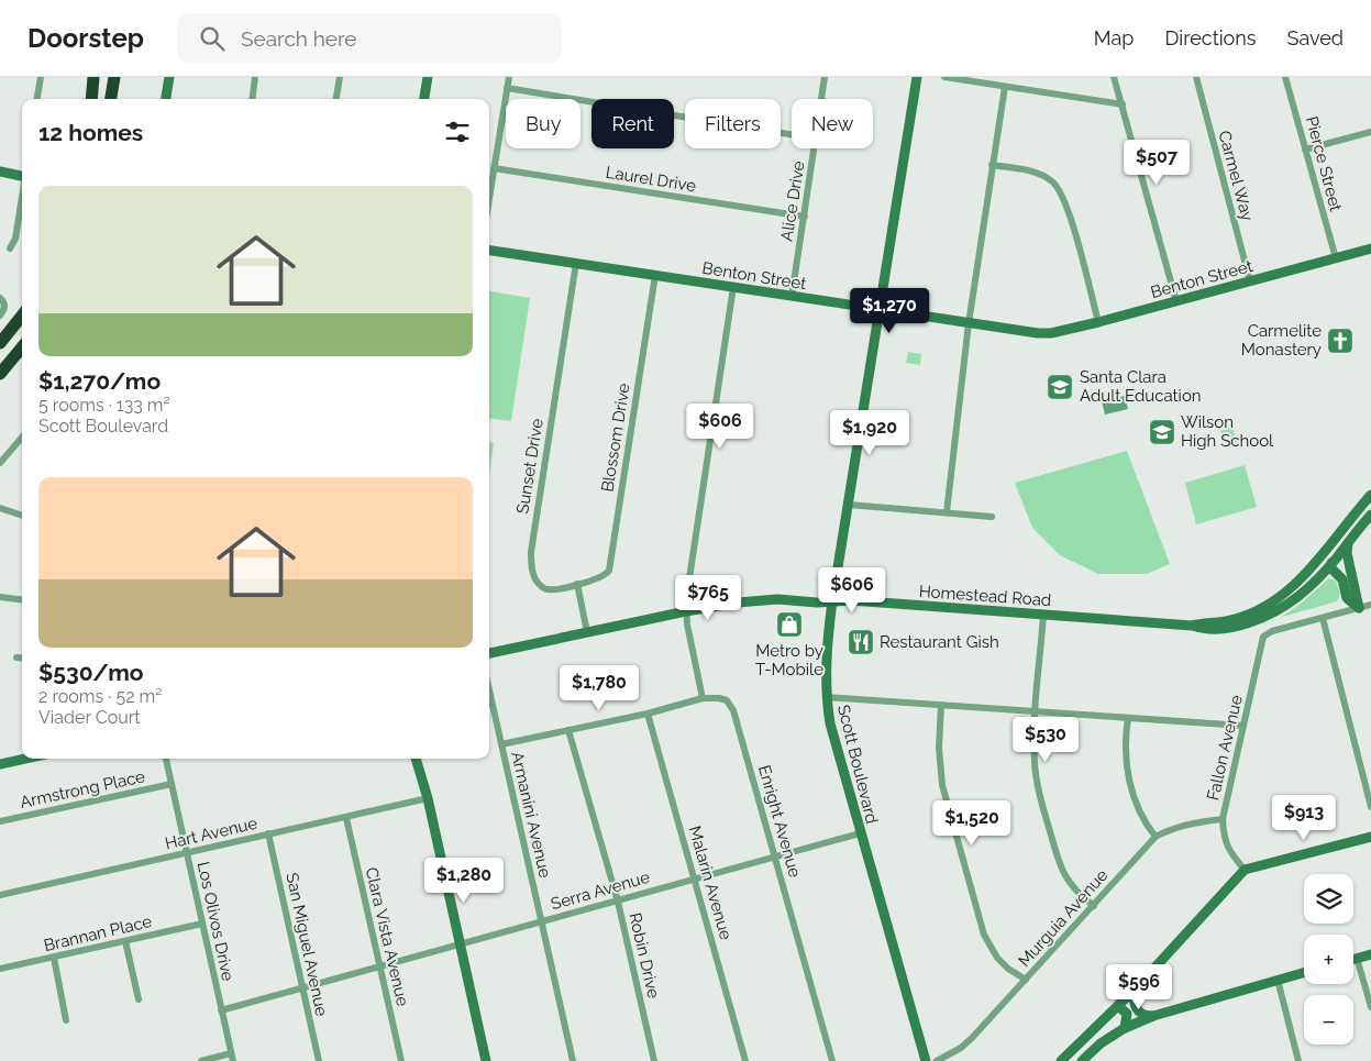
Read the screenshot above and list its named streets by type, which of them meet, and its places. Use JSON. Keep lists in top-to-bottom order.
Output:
{
  "streets": {
    "main road": ["Benton Street", "Homestead Road", "Scott Boulevard"],
    "street": [
      "Pierce Street",
      "Carmel Way",
      "Laurel Drive",
      "Alice Drive",
      "Blossom Drive",
      "Sunset Drive",
      "Fallon Avenue",
      "Armstrong Place",
      "Armanini Avenue",
      "Enright Avenue",
      "Hart Avenue",
      "Malarin Avenue",
      "Serra Avenue",
      "Murguia Avenue",
      "Los Olivos Drive",
      "Brannan Place",
      "Clara Vista Avenue",
      "San Miguel Avenue",
      "Robin Drive"
    ]
  },
  "crossings": [
    ["Pierce Street", "Benton Street"],
    ["Carmel Way", "Benton Street"],
    ["Laurel Drive", "Alice Drive"],
    ["Alice Drive", "Benton Street"],
    ["Benton Street", "Blossom Drive"],
    ["Benton Street", "Sunset Drive"],
    ["Benton Street", "Scott Boulevard"],
    ["Blossom Drive", "Sunset Drive"],
    ["Homestead Road", "Scott Boulevard"],
    ["Fallon Avenue", "Murguia Avenue"],
    ["Scott Boulevard", "Serra Avenue"],
    ["Armstrong Place", "Los Olivos Drive"],
    ["Armanini Avenue", "Serra Avenue"],
    ["Enright Avenue", "Serra Avenue"],
    ["Hart Avenue", "Los Olivos Drive"],
    ["Hart Avenue", "Clara Vista Avenue"],
    ["Hart Avenue", "San Miguel Avenue"],
    ["Malarin Avenue", "Serra Avenue"],
    ["Serra Avenue", "Los Olivos Drive"],
    ["Serra Avenue", "Clara Vista Avenue"],
    ["Serra Avenue", "San Miguel Avenue"],
    ["Serra Avenue", "Robin Drive"],
    ["Los Olivos Drive", "Brannan Place"]
  ],
  "places": {
    "church": ["Carmelite Monastery"],
    "school or university": ["Santa Clara Adult Education", "Wilson High School"],
    "shop": ["Metro by T-Mobile"],
    "restaurant": ["Restaurant Gish"]
  },
  "page": {
    "header": "Doorstep",
    "search": "Search here",
    "nav": ["Map", "Directions", "Saved"],
    "chip": [
      "Buy",
      "Rent",
      "Filters",
      "New"
    ],
    "heading": "12 homes",
    "price": [
      "$507",
      "$1,270",
      "$606",
      "$1,920",
      "$606",
      "$765",
      "$1,780",
      "$530",
      "$913",
      "$1,520",
      "$1,280",
      "$596"
    ],
    "list": [
      {
        "name": "$1,270/mo",
        "note": "5 rooms · 133 m² · Scott Boulevard"
      },
      {
        "name": "$530/mo",
        "note": "2 rooms · 52 m² · Viader Court"
      }
    ],
    "map_buttons": ["+", "−"]
  }
}
